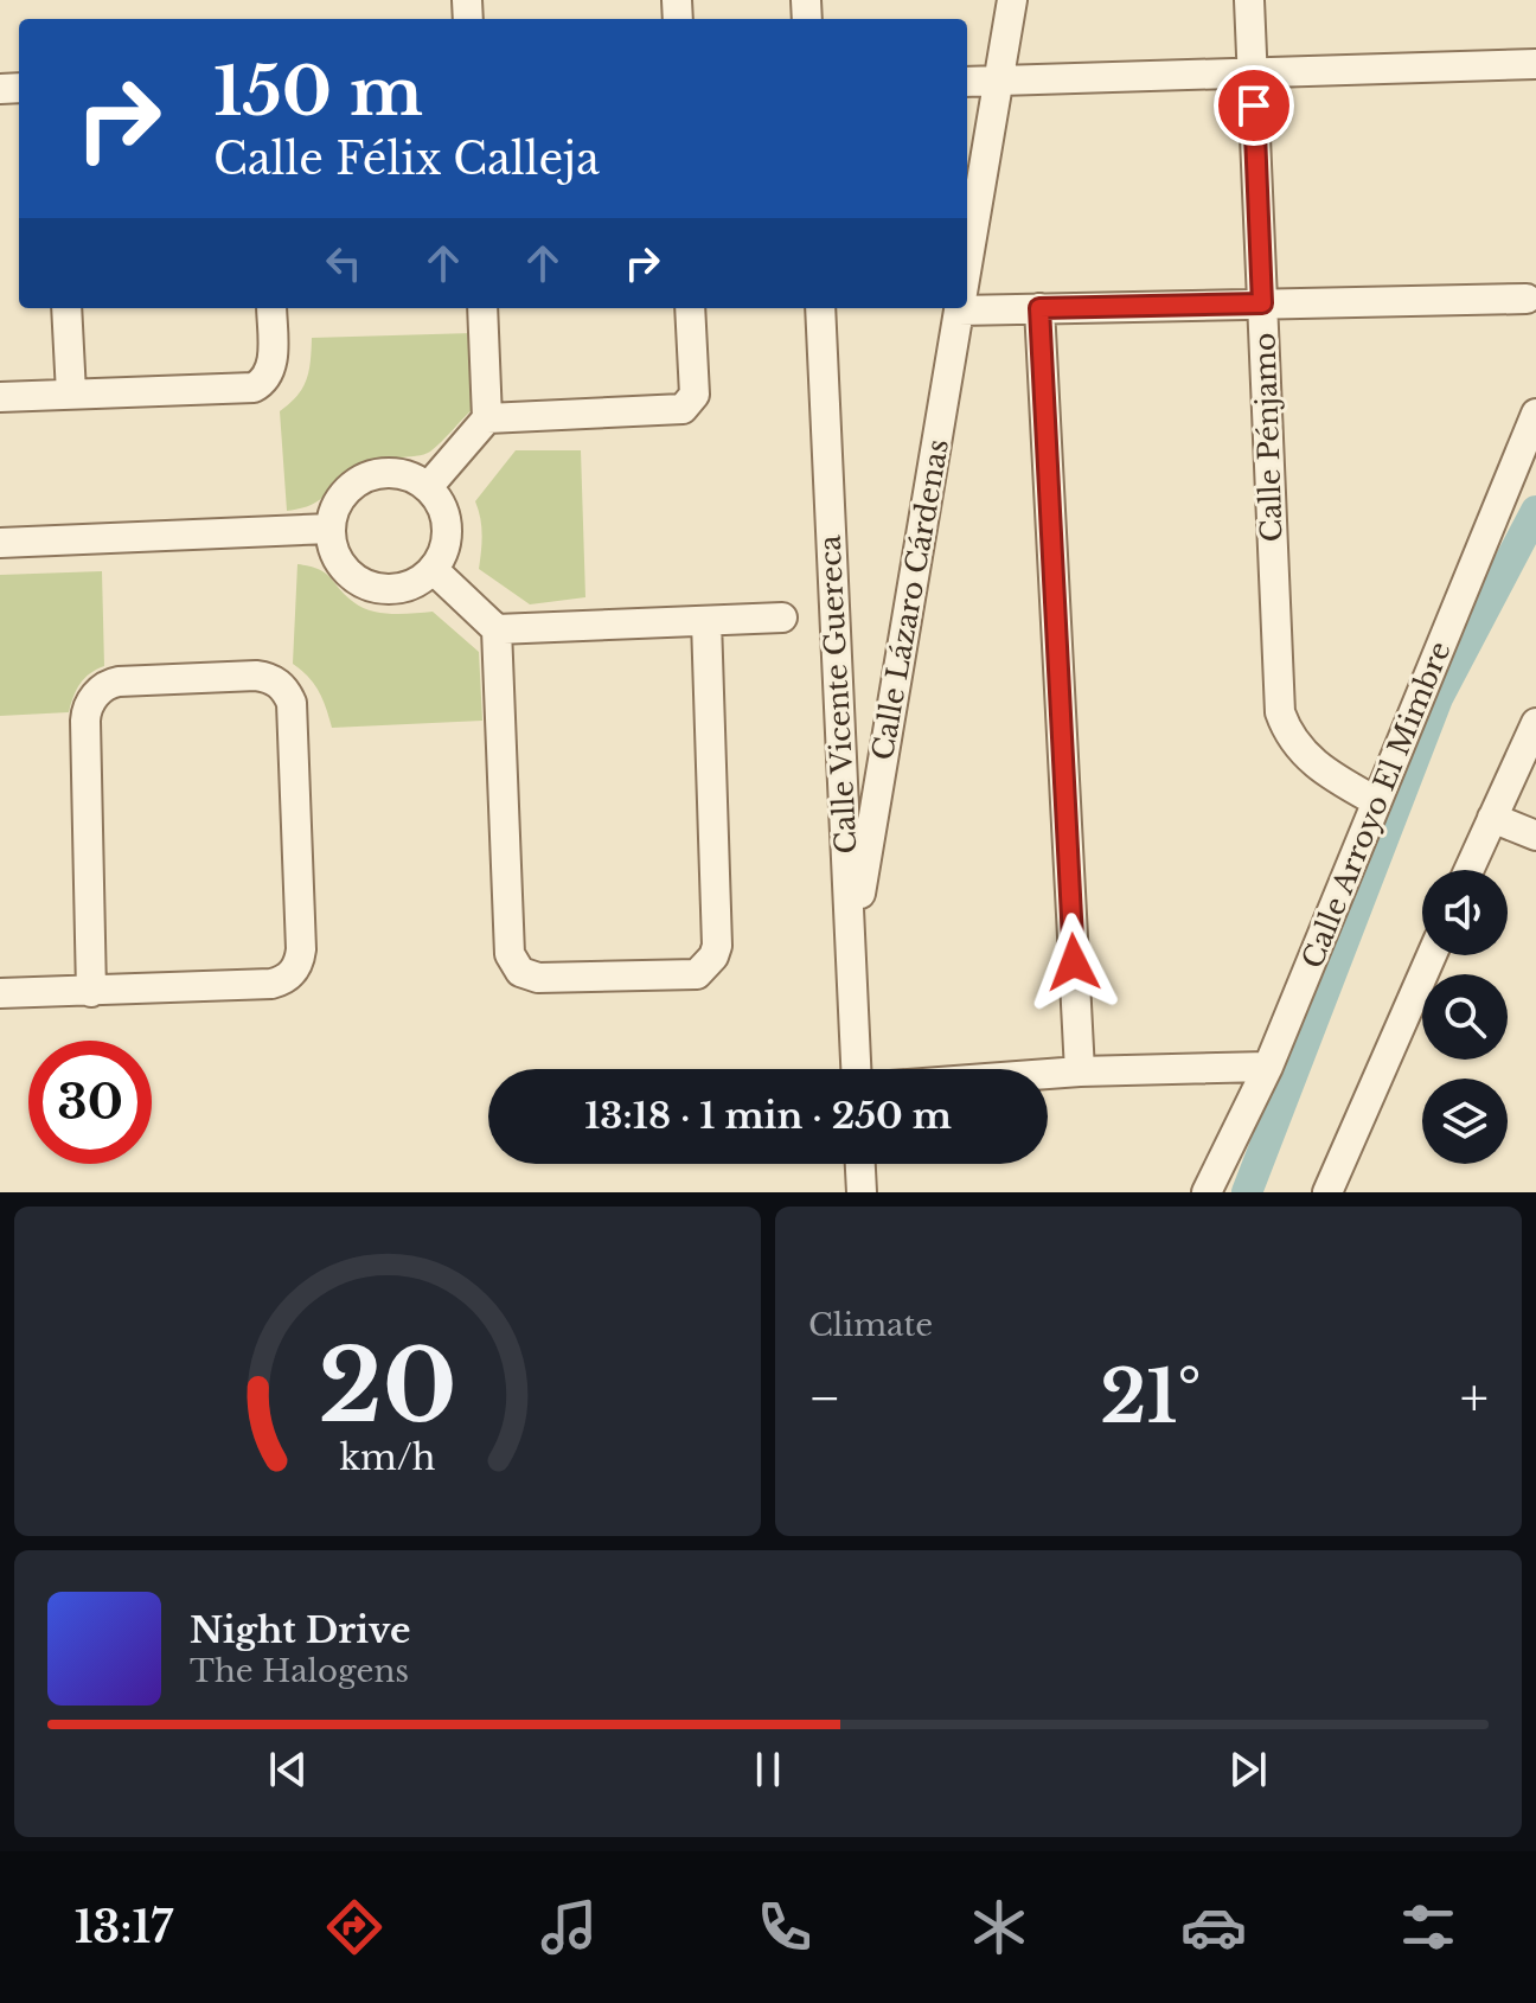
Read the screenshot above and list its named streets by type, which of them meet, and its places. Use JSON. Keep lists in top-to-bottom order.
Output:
{
  "streets": {
    "street": [
      "Calle Pénjamo",
      "Calle Lázaro Cárdenas",
      "Calle Vicente Guereca",
      "Calle Arroyo El Mimbre"
    ]
  },
  "crossings": [
    ["Calle Pénjamo", "Calle Arroyo El Mimbre"],
    ["Calle Lázaro Cárdenas", "Calle Vicente Guereca"]
  ],
  "page": {
    "turn": ["150 m", "Calle Félix Calleja"],
    "limit": "30",
    "trip": "13:18 · 1 min · 250 m",
    "tile": "Climate",
    "heat": ["−", "21°", "+"],
    "song": ["Night Drive", "The Halogens"],
    "tabs": "13:17",
    "gauge": ["20", "km/h"]
  }
}
